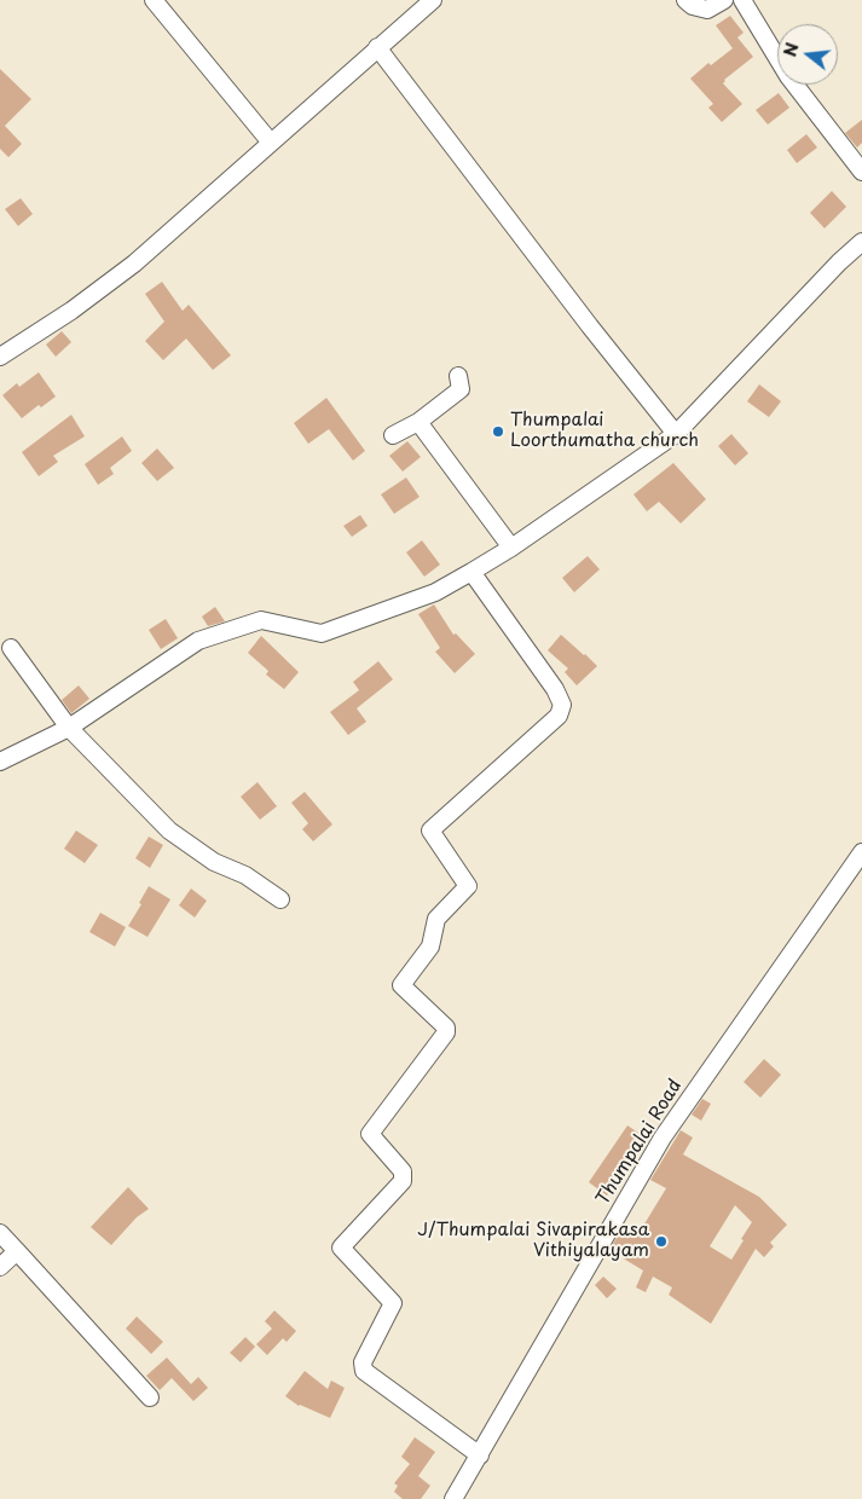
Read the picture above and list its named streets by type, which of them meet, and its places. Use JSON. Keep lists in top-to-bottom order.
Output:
{
  "streets": {
    "street": ["Thumpalai Road"]
  },
  "places": ["Thumpalai Loorthumatha church", "J/Thumpalai Sivapirakasa Vithiyalayam"],
  "north": "left"
}
